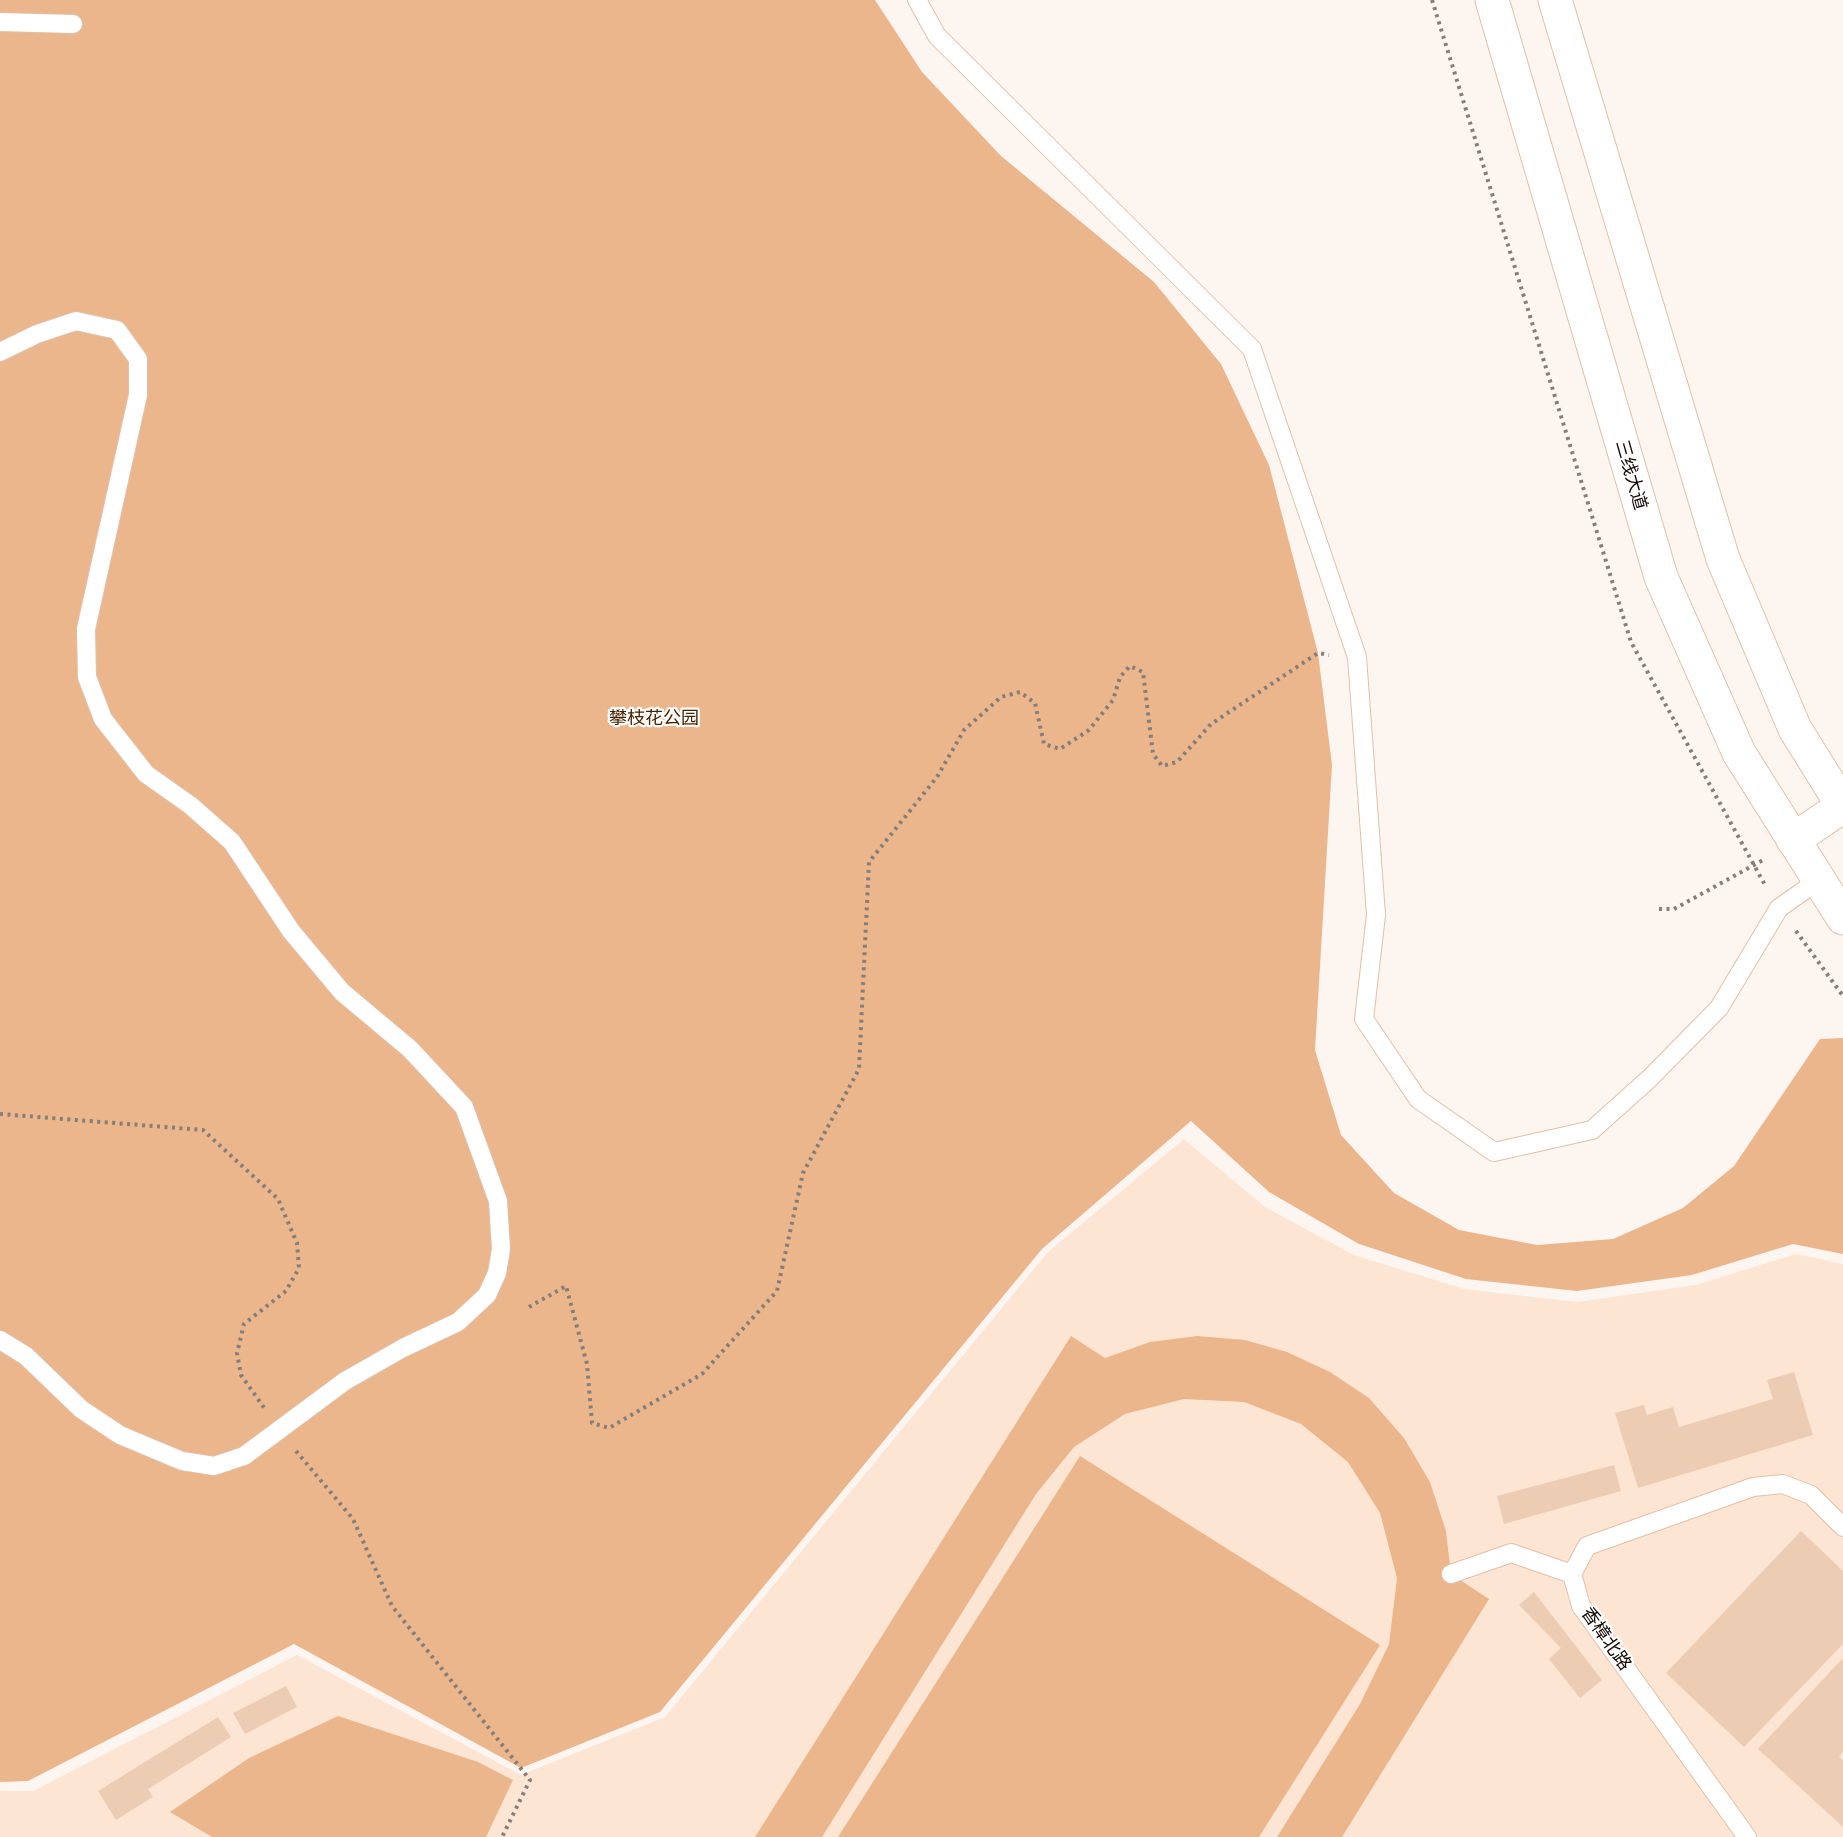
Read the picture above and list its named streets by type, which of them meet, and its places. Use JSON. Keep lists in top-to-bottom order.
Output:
{
  "streets": {
    "main road": ["三线大道"],
    "lane": ["香樟北路"]
  },
  "parks": ["攀枝花公园"]
}
